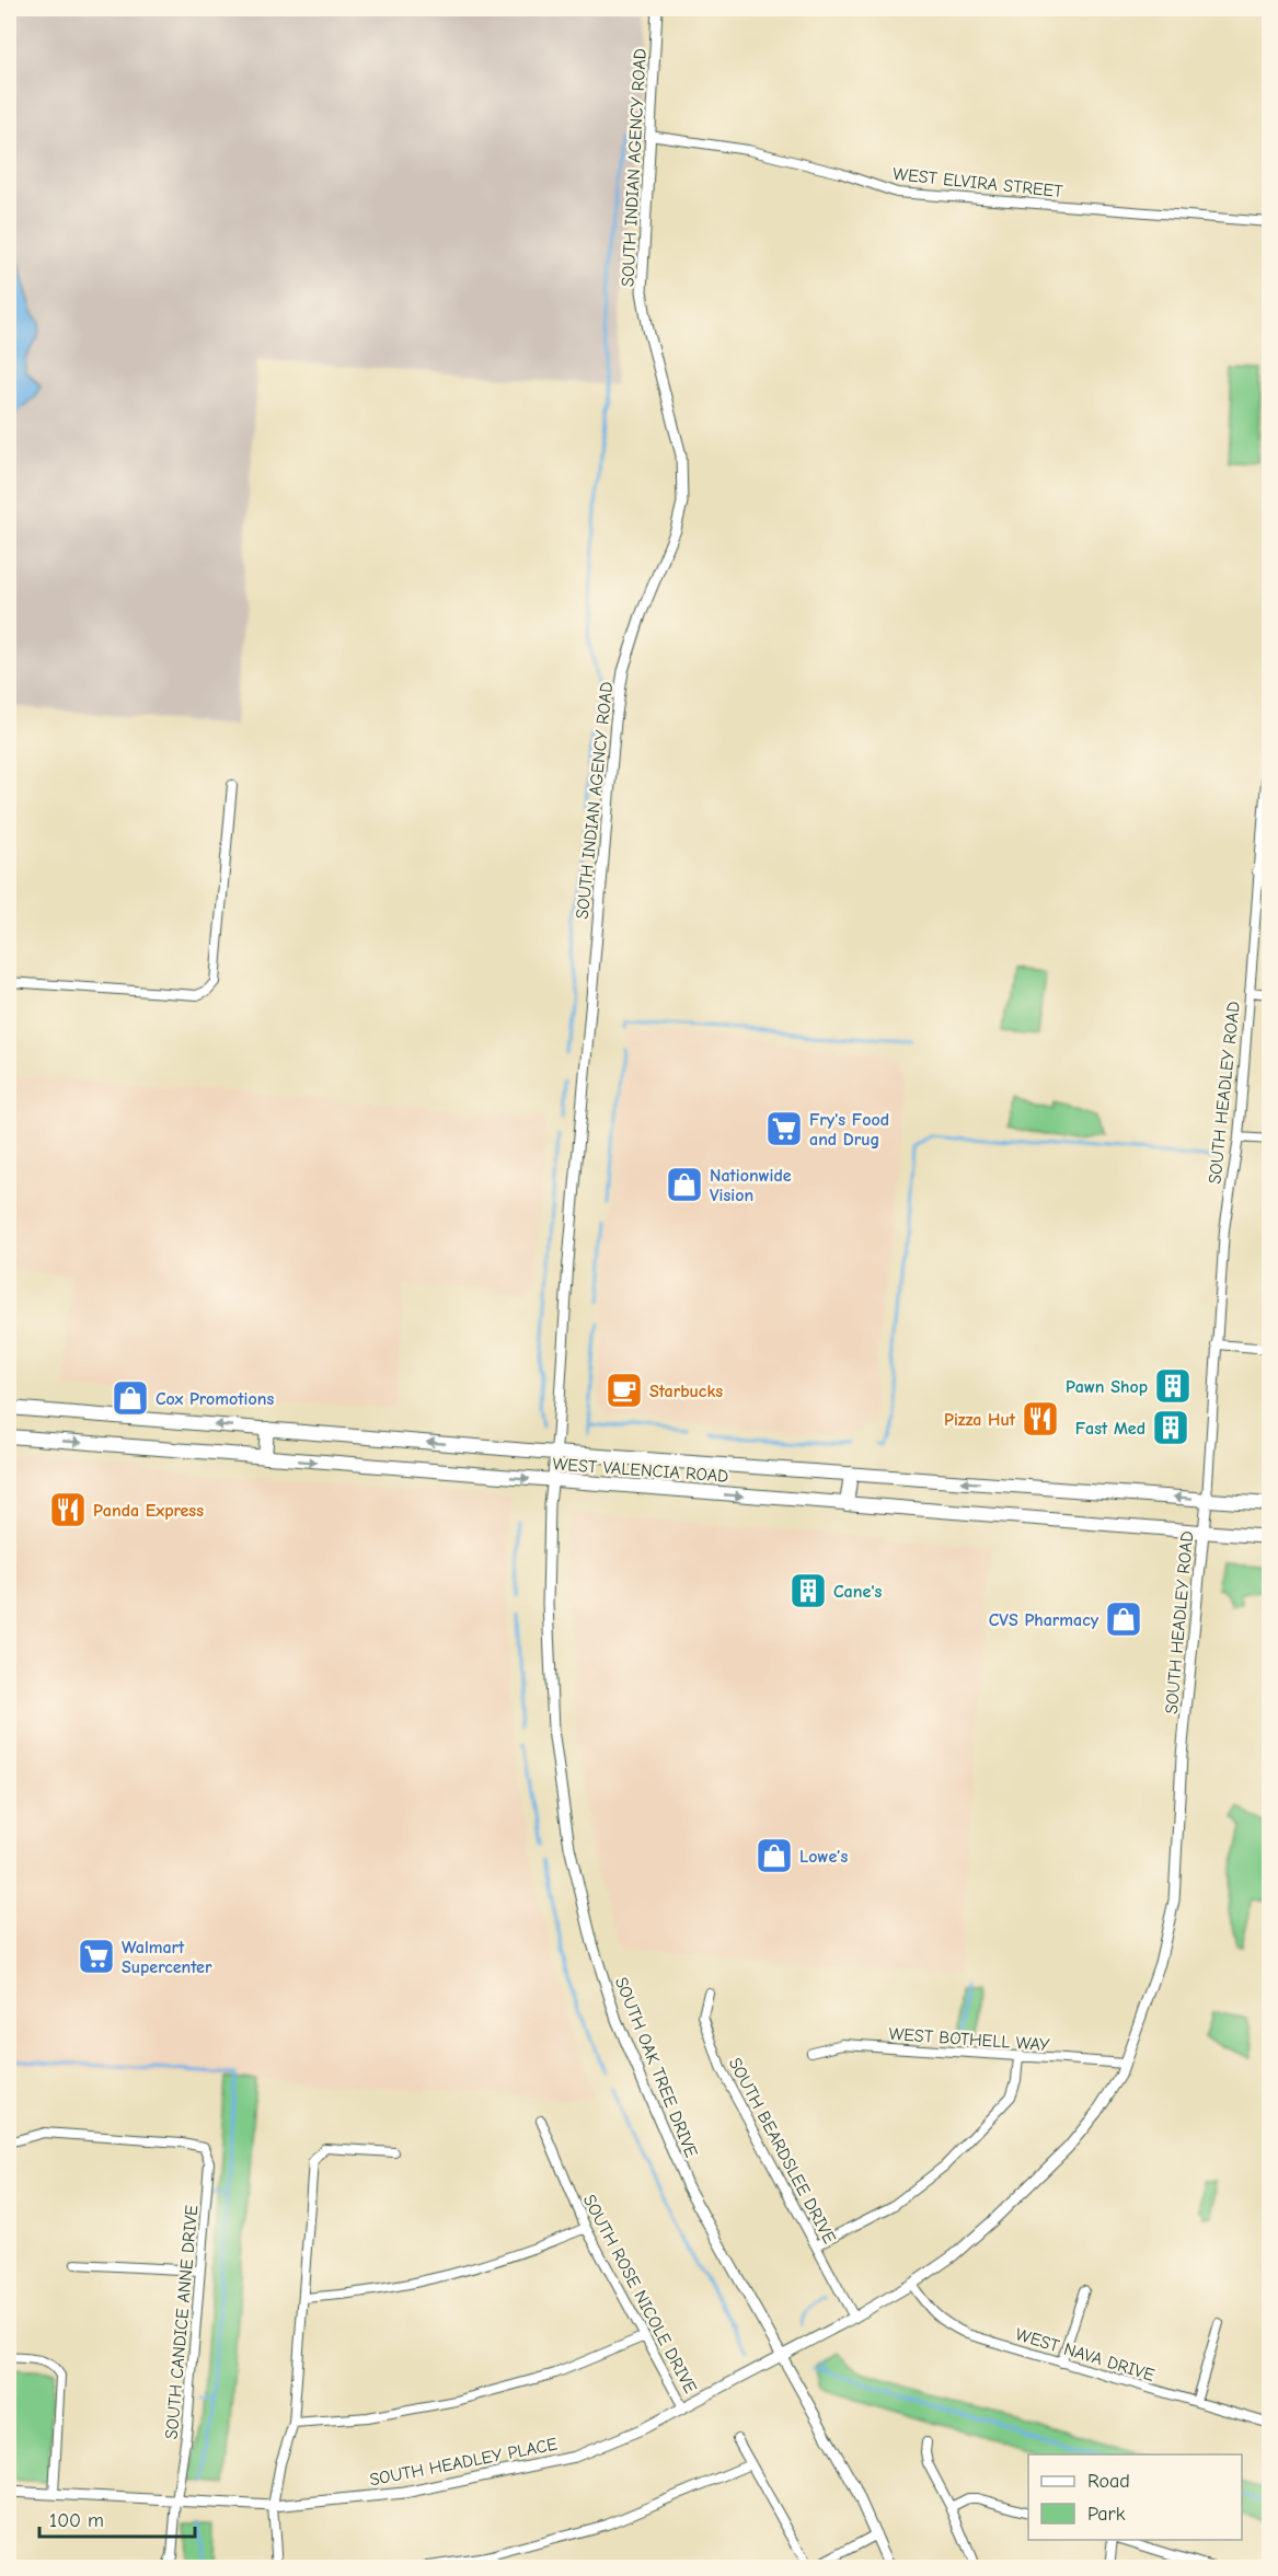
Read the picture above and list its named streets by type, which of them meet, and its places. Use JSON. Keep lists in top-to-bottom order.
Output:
{
  "streets": {
    "main road": ["WEST VALENCIA ROAD"],
    "street": [
      "SOUTH INDIAN AGENCY ROAD",
      "WEST ELVIRA STREET",
      "SOUTH HEADLEY ROAD",
      "WEST BOTHELL WAY",
      "SOUTH OAK TREE DRIVE",
      "SOUTH BEARDSLEE DRIVE",
      "SOUTH ROSE NICOLE DRIVE",
      "SOUTH CANDICE ANNE DRIVE",
      "WEST NAVA DRIVE",
      "SOUTH HEADLEY PLACE"
    ]
  },
  "crossings": [
    ["SOUTH INDIAN AGENCY ROAD", "WEST ELVIRA STREET"],
    ["SOUTH INDIAN AGENCY ROAD", "WEST VALENCIA ROAD"],
    ["SOUTH INDIAN AGENCY ROAD", "SOUTH OAK TREE DRIVE"],
    ["SOUTH HEADLEY ROAD", "WEST VALENCIA ROAD"],
    ["SOUTH HEADLEY ROAD", "WEST BOTHELL WAY"],
    ["SOUTH HEADLEY ROAD", "SOUTH OAK TREE DRIVE"],
    ["SOUTH HEADLEY ROAD", "SOUTH BEARDSLEE DRIVE"],
    ["SOUTH HEADLEY ROAD", "WEST NAVA DRIVE"],
    ["SOUTH HEADLEY ROAD", "SOUTH HEADLEY PLACE"],
    ["WEST VALENCIA ROAD", "SOUTH OAK TREE DRIVE"],
    ["SOUTH OAK TREE DRIVE", "SOUTH HEADLEY PLACE"],
    ["SOUTH ROSE NICOLE DRIVE", "SOUTH HEADLEY PLACE"],
    ["SOUTH CANDICE ANNE DRIVE", "SOUTH HEADLEY PLACE"]
  ],
  "places": {
    "supermarket": ["Fry's Food and Drug", "Walmart Supercenter"],
    "shop": [
      "Nationwide Vision",
      "Cox Promotions",
      "CVS Pharmacy",
      "Lowe’s"
    ],
    "building": ["Pawn Shop", "Fast Med", "Cane's"],
    "cafe": ["Starbucks"],
    "restaurant": ["Pizza Hut", "Panda Express"]
  },
  "legend": ["Road", "Park"],
  "scale_bar": "100 m"
}
